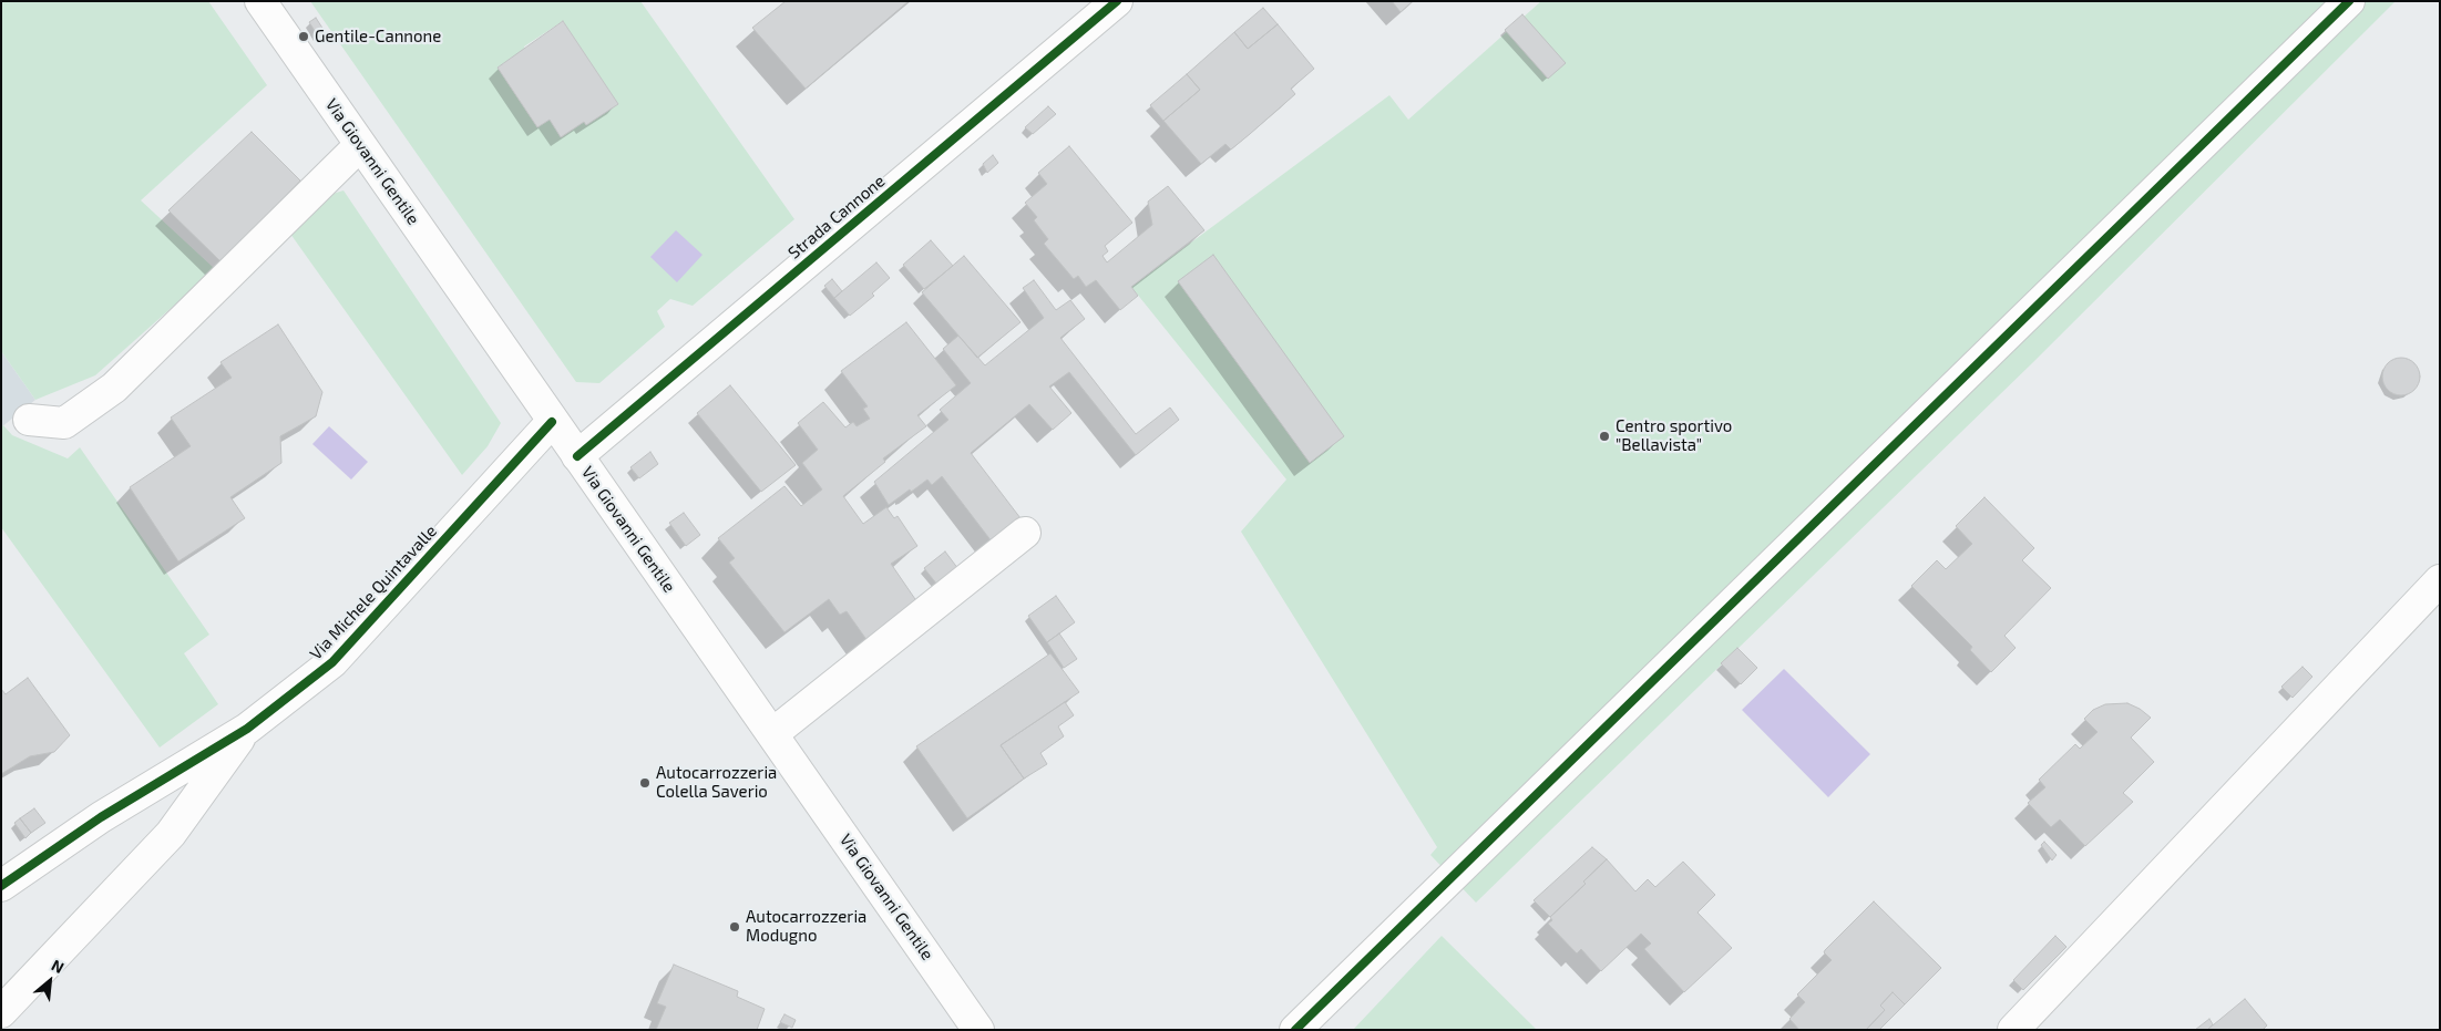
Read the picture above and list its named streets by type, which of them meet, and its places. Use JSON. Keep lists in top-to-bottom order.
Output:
{
  "streets": {
    "street": ["Via Giovanni Gentile", "Strada Cannone", "Via Michele Quintavalle"]
  },
  "crossings": [
    ["Via Giovanni Gentile", "Strada Cannone"],
    ["Via Giovanni Gentile", "Via Michele Quintavalle"]
  ],
  "places": [
    "Gentile-Cannone",
    "Centro sportivo \"Bellavista\"",
    "Autocarrozzeria Colella Saverio",
    "Autocarrozzeria Modugno"
  ],
  "north": "top right"
}
